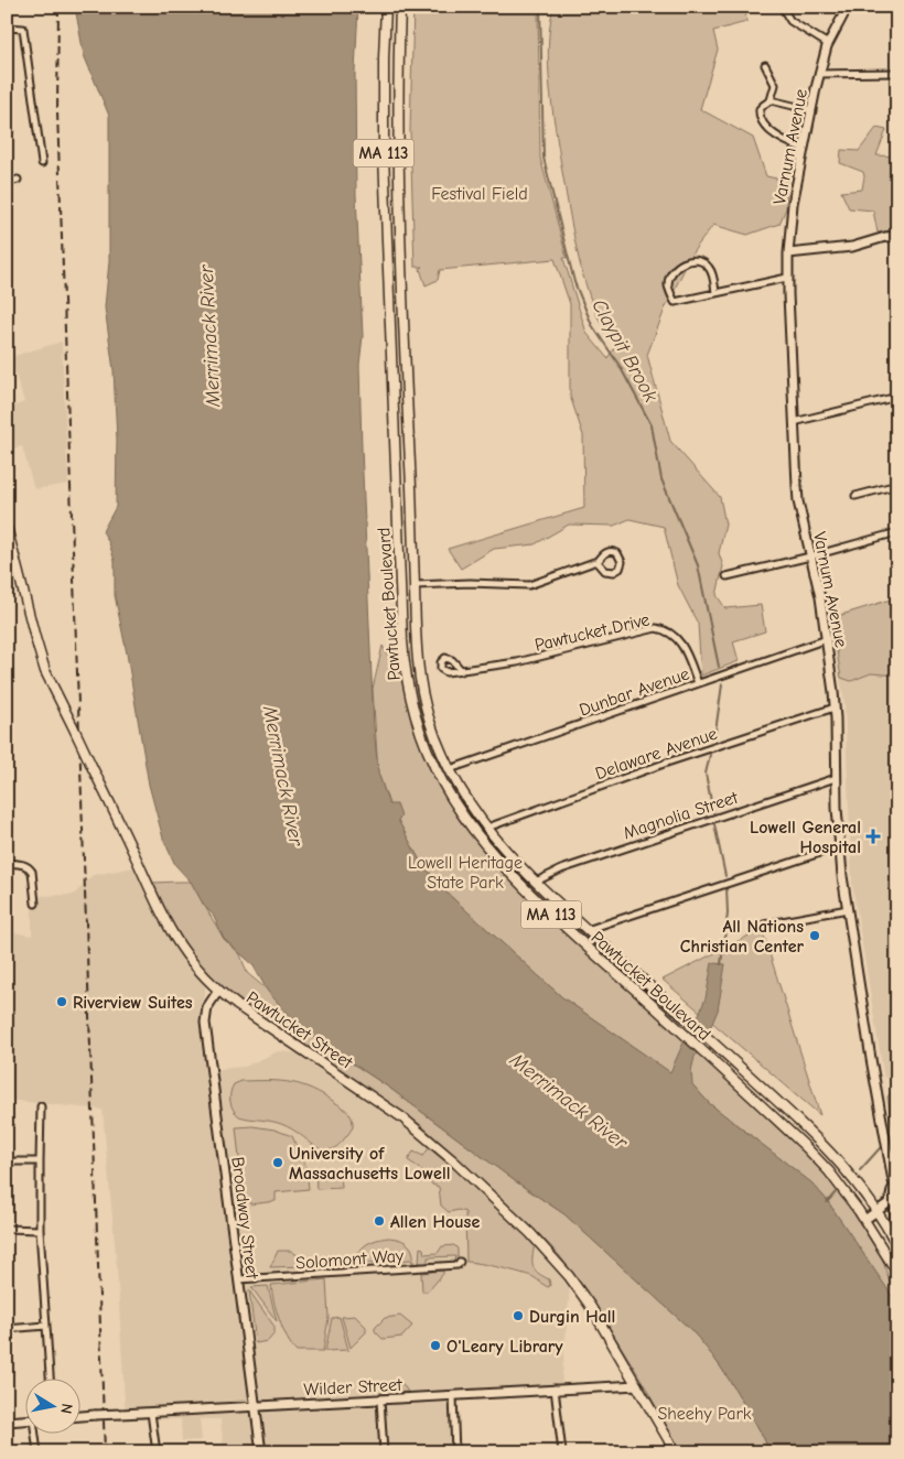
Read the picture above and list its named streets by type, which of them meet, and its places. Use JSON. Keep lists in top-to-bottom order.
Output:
{
  "streets": {
    "main road": [
      "Varnum Avenue",
      "MA 113",
      "Pawtucket Boulevard",
      "Pawtucket Street",
      "Broadway Street",
      "Wilder Street"
    ],
    "street": [
      "Pawtucket Drive",
      "Dunbar Avenue",
      "Delaware Avenue",
      "Magnolia Street",
      "Solomont Way"
    ]
  },
  "crossings": [
    ["Varnum Avenue", "Dunbar Avenue"],
    ["Varnum Avenue", "Delaware Avenue"],
    ["Varnum Avenue", "Magnolia Street"],
    ["MA 113", "Pawtucket Boulevard"],
    ["Pawtucket Boulevard", "Dunbar Avenue"],
    ["Pawtucket Boulevard", "Delaware Avenue"],
    ["Pawtucket Boulevard", "Magnolia Street"],
    ["Pawtucket Drive", "Dunbar Avenue"],
    ["Pawtucket Street", "Broadway Street"],
    ["Pawtucket Street", "Wilder Street"],
    ["Broadway Street", "Solomont Way"],
    ["Broadway Street", "Wilder Street"]
  ],
  "water": ["Merrimack River", "Claypit Brook"],
  "parks": ["Festival Field", "Lowell Heritage State Park", "Sheehy Park"],
  "places": {
    "health": ["Lowell General Hospital"],
    "other": [
      "All Nations Christian Center",
      "Riverview Suites",
      "University of Massachusetts Lowell",
      "Allen House",
      "Durgin Hall",
      "O'Leary Library"
    ]
  },
  "north": "right"
}
